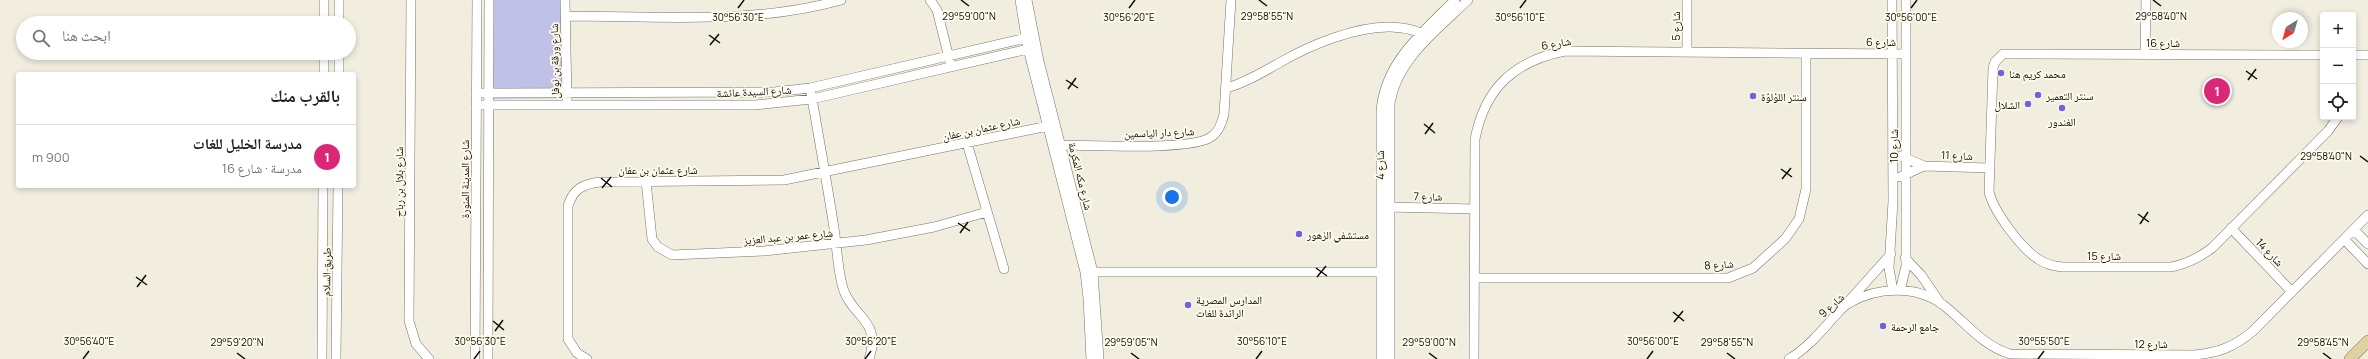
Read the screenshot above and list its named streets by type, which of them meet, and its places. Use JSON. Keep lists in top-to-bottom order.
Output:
{
  "streets": {
    "street": [
      "شارع 5",
      "شارع 6",
      "شارع 16",
      "شارع ورقة بن نوفل",
      "شارع السيدة عائشة",
      "شارع عثمان بن عفان",
      "شارع دار الياسمين",
      "شارع 10",
      "شارع 11",
      "شارع 4",
      "شارع مكه المكرمة",
      "شارع المدينة المنورة",
      "شارع بلال بن رباح",
      "شارع 7",
      "شارع عمر بن عبد العزيز",
      "شارع 14",
      "شارع 15",
      "شارع 8",
      "طريق السلام",
      "شارع 9",
      "شارع 12"
    ]
  },
  "crossings": [
    ["شارع 5", "شارع 6"],
    ["شارع 6", "شارع 10"],
    ["شارع 6", "شارع 7"],
    ["شارع 6", "شارع 8"],
    ["شارع 16", "شارع 15"],
    ["شارع ورقة بن نوفل", "شارع السيدة عائشة"],
    ["شارع السيدة عائشة", "شارع مكه المكرمة"],
    ["شارع السيدة عائشة", "شارع المدينة المنورة"],
    ["شارع عثمان بن عفان", "شارع مكه المكرمة"],
    ["شارع عثمان بن عفان", "شارع عمر بن عبد العزيز"],
    ["شارع دار الياسمين", "شارع مكه المكرمة"],
    ["شارع 10", "شارع 11"],
    ["شارع 10", "شارع 9"],
    ["شارع 10", "شارع 12"],
    ["شارع 11", "شارع 15"],
    ["شارع 4", "شارع 7"],
    ["شارع 14", "شارع 15"],
    ["شارع 14", "شارع 12"],
    ["شارع 9", "شارع 12"]
  ],
  "places": [
    "محمد كريم هنا",
    "سنتر التعمير",
    "سنتر اللؤلؤة",
    "الشلال",
    "الغندور",
    "مستشفي الزهور",
    "المدارس المصرية الرائدة للغات",
    "جامع الرحمة"
  ],
  "north": "bottom left",
  "page": {
    "map_buttons": ["+", "−"],
    "search": "ابحث هنا",
    "heading": "بالقرب منك",
    "pins": "1",
    "list": [
      {
        "mark": "1",
        "name": "مدرسة الخليل للغات",
        "note": "مدرسة · شارع 16",
        "value": "900 m"
      }
    ]
  },
  "coordinates": [
    "29°58'40\"N",
    "29°59'00\"N",
    "29°58'55\"N",
    "30°56'30\"E",
    "30°56'20\"E",
    "30°56'10\"E",
    "30°56'00\"E",
    "30°56'40\"E",
    "30°55'50\"E",
    "29°59'20\"N",
    "29°59'05\"N",
    "29°58'45\"N"
  ]
}
